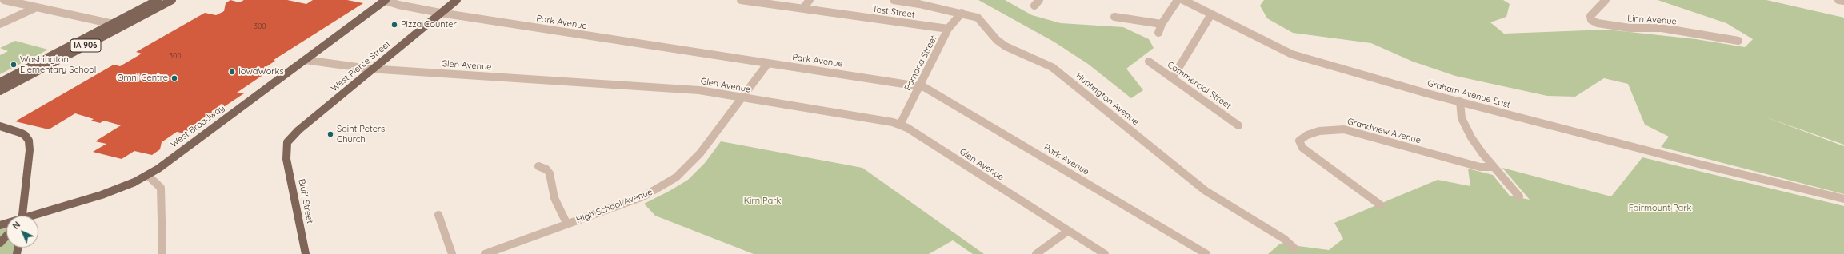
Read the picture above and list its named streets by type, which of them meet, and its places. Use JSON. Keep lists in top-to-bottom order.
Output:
{
  "streets": {
    "main road": [
      "IA 906",
      "West Pierce Street",
      "West Broadway",
      "Bluff Street"
    ],
    "street": [
      "Test Street",
      "Linn Avenue",
      "Park Avenue",
      "Pomona Street",
      "Glen Avenue",
      "Commercial Street",
      "Graham Avenue East",
      "Huntington Avenue",
      "Grandview Avenue",
      "High School Avenue"
    ]
  },
  "crossings": [
    ["Test Street", "Pomona Street"],
    ["Park Avenue", "Pomona Street"],
    ["Park Avenue", "West Pierce Street"],
    ["Park Avenue", "West Broadway"],
    ["Park Avenue", "High School Avenue"],
    ["Pomona Street", "Glen Avenue"],
    ["Pomona Street", "Huntington Avenue"],
    ["Glen Avenue", "West Pierce Street"],
    ["Glen Avenue", "West Broadway"],
    ["Glen Avenue", "High School Avenue"],
    ["West Pierce Street", "Bluff Street"]
  ],
  "parks": ["Kirn Park", "Fairmount Park"],
  "places": [
    "Pizza Counter",
    "Washington Elementary School",
    "IowaWorks",
    "Omni Centre",
    "Saint Peters Church"
  ],
  "house_numbers": ["300", "300"],
  "north": "top left"
}
